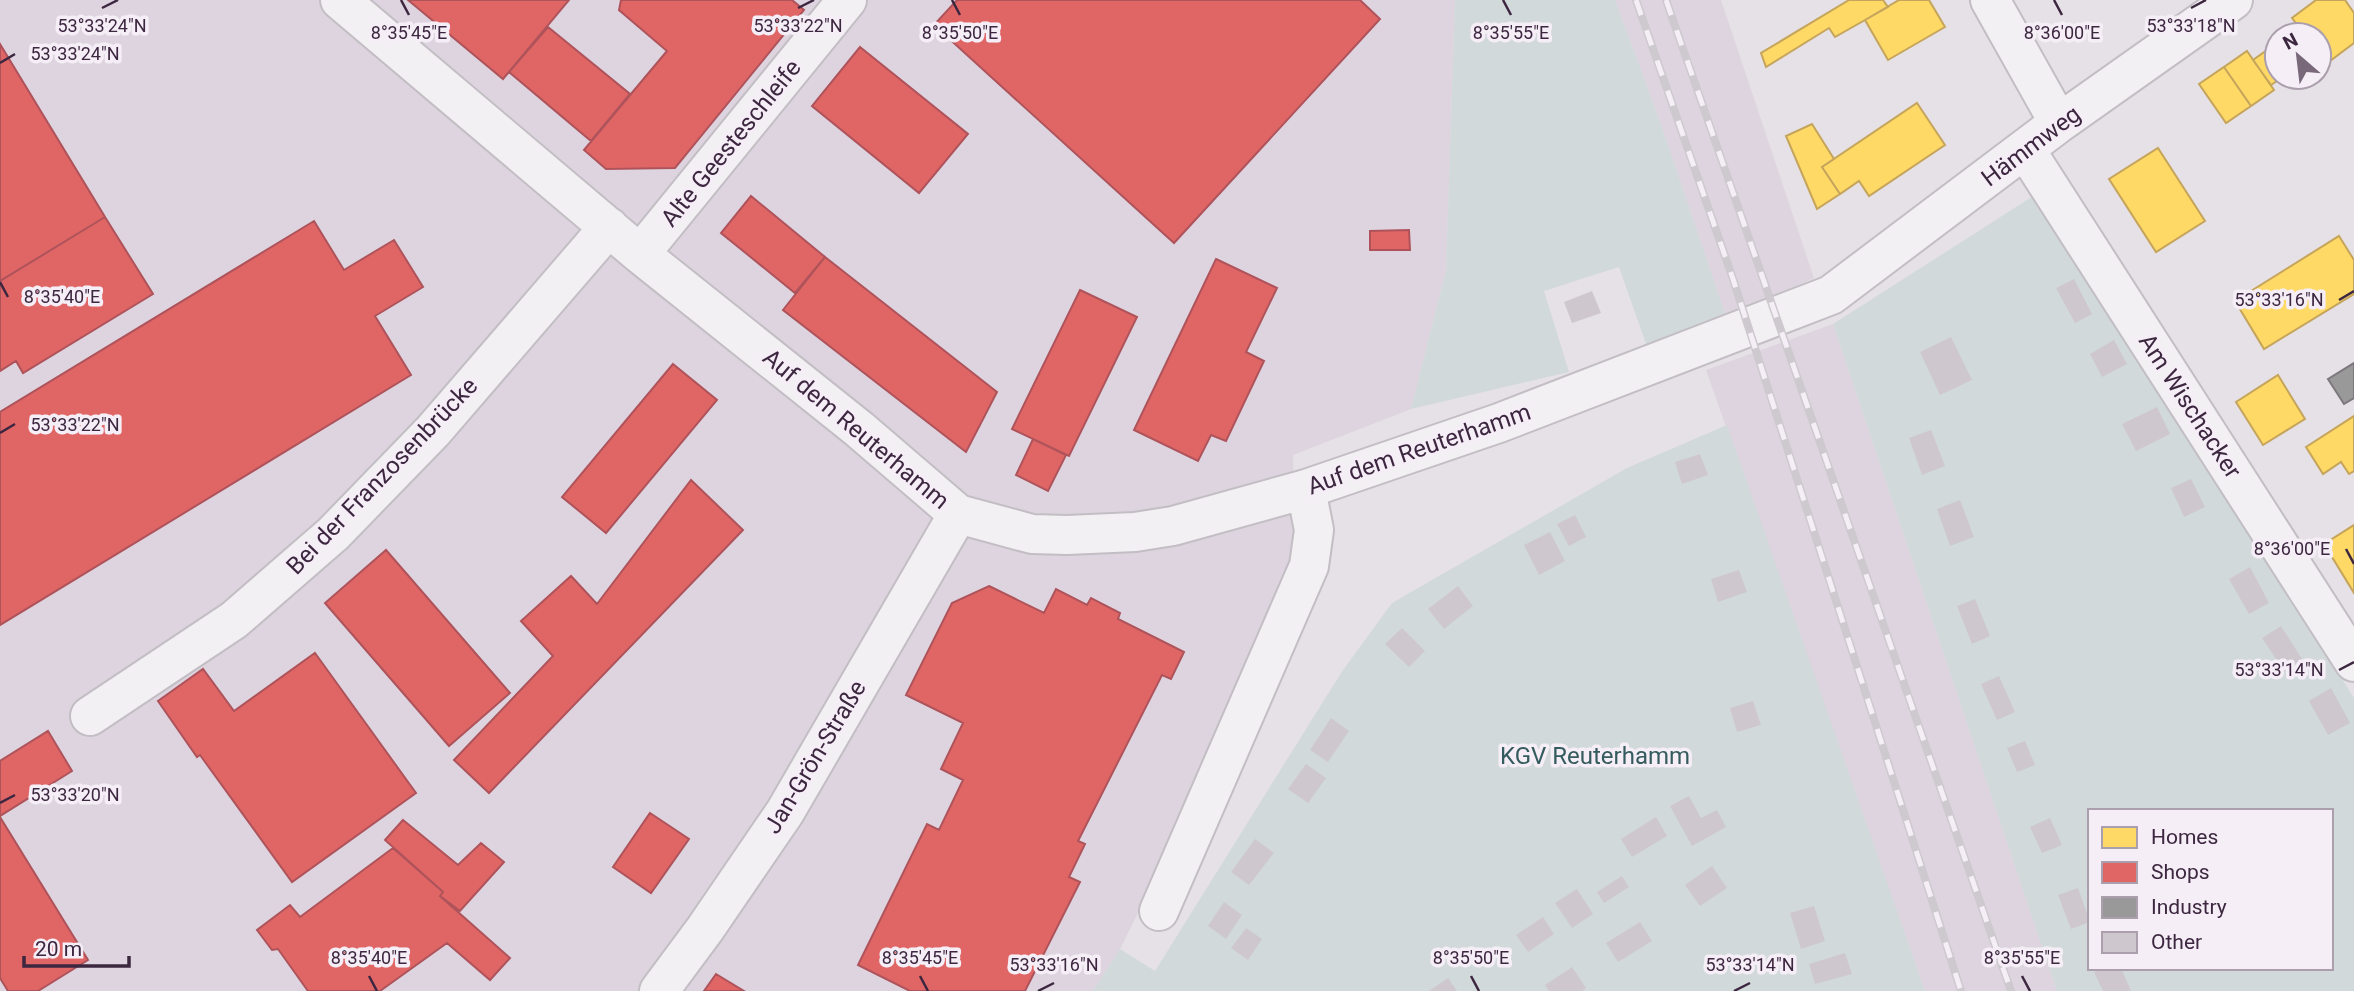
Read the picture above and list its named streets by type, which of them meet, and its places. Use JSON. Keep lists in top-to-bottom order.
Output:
{
  "streets": {
    "street": [
      "Alte Geesteschleife",
      "Hämmweg",
      "Am Wischacker",
      "Auf dem Reuterhamm",
      "Bei der Franzosenbrücke",
      "Jan-Grön-Straße"
    ]
  },
  "crossings": [
    ["Alte Geesteschleife", "Auf dem Reuterhamm"],
    ["Hämmweg", "Am Wischacker"],
    ["Hämmweg", "Auf dem Reuterhamm"],
    ["Auf dem Reuterhamm", "Bei der Franzosenbrücke"],
    ["Auf dem Reuterhamm", "Jan-Grön-Straße"]
  ],
  "parks": ["KGV Reuterhamm"],
  "legend": [
    "Homes",
    "Shops",
    "Industry",
    "Other"
  ],
  "scale_bar": "20 m",
  "north": "top left",
  "coordinates": [
    "53°33'24\"N",
    "53°33'22\"N",
    "53°33'18\"N",
    "8°35'45\"E",
    "8°35'50\"E",
    "8°35'55\"E",
    "8°36'00\"E",
    "8°35'40\"E",
    "53°33'16\"N",
    "53°33'14\"N",
    "53°33'20\"N"
  ]
}
